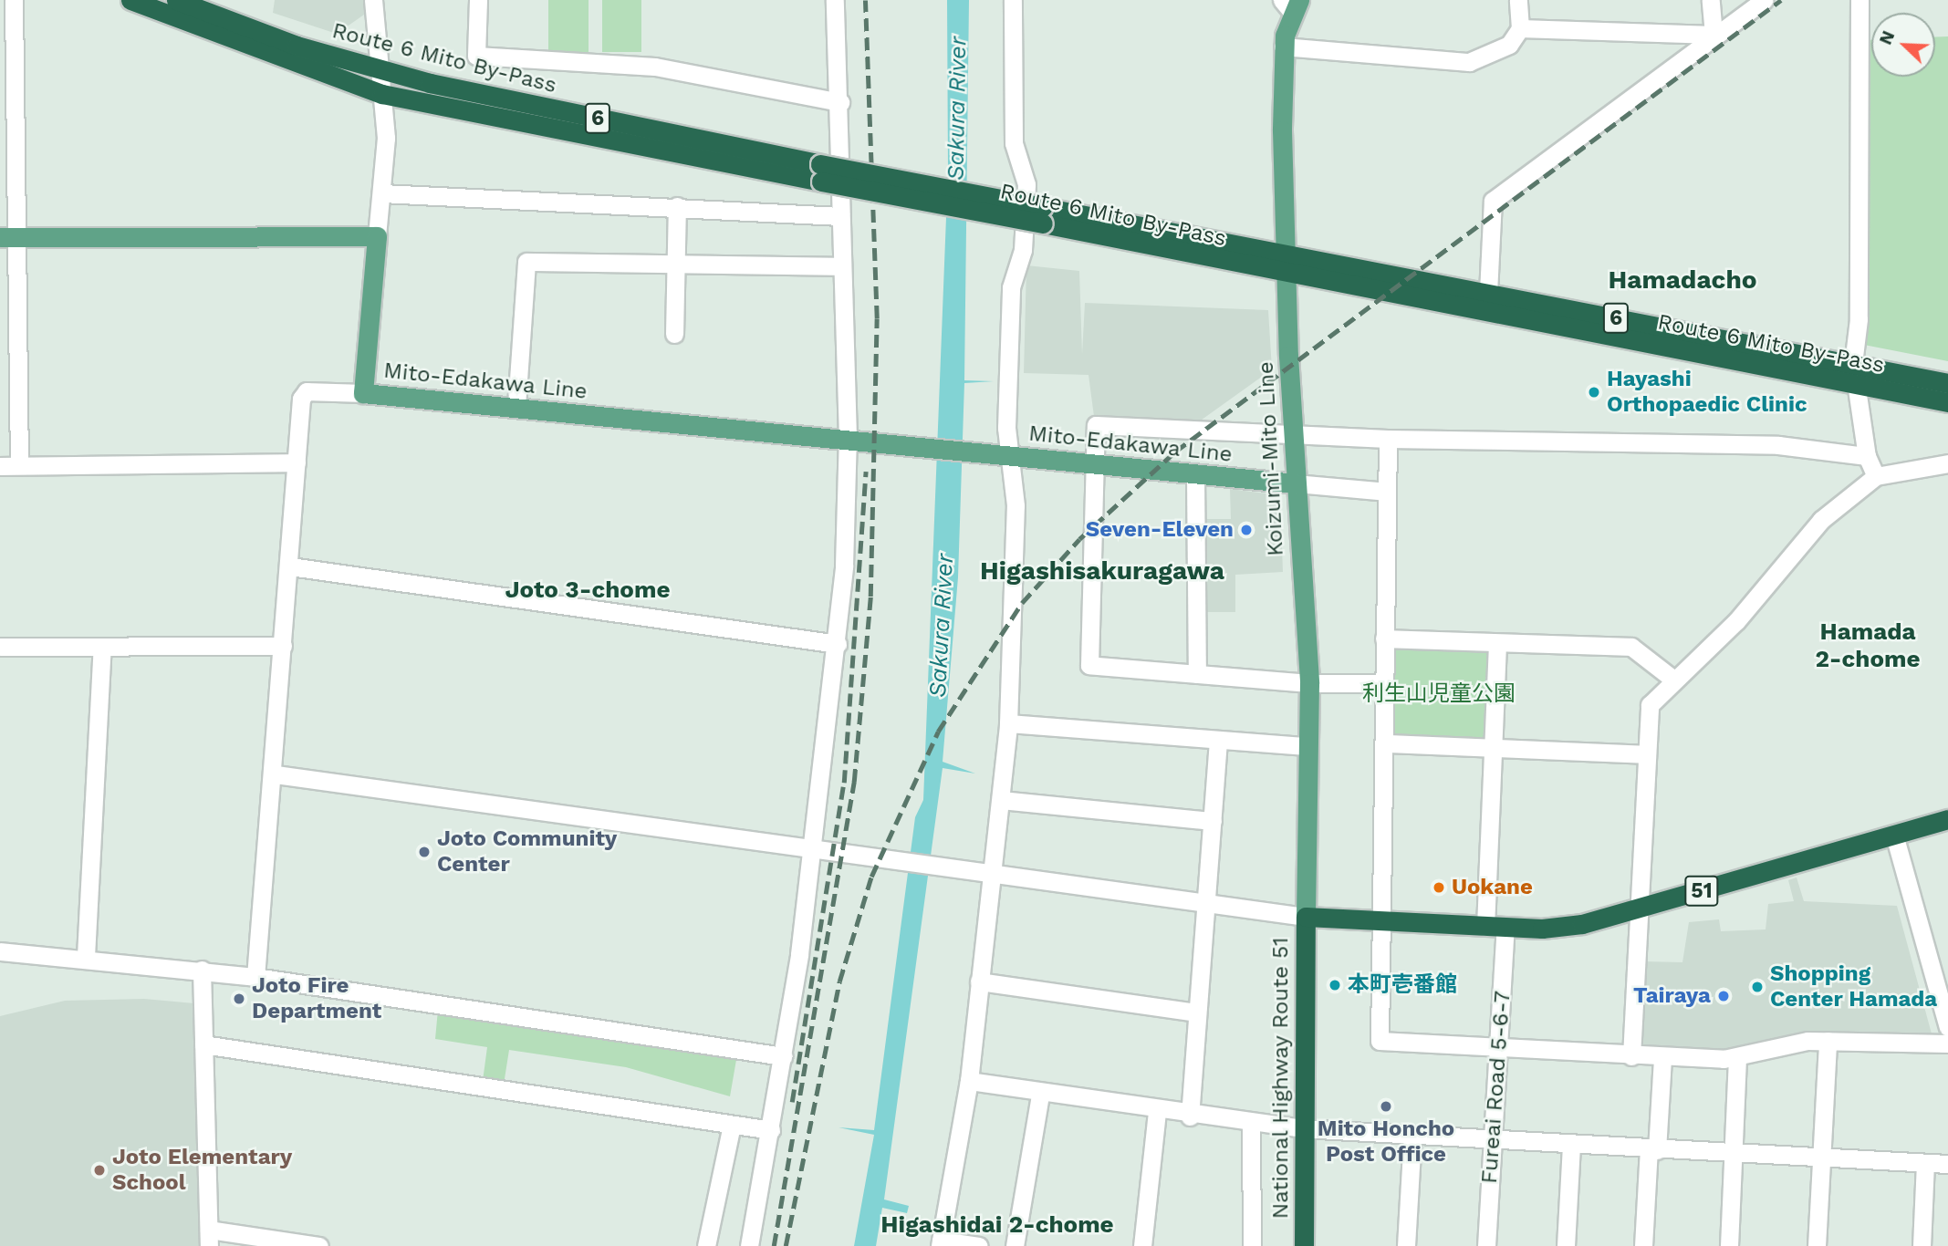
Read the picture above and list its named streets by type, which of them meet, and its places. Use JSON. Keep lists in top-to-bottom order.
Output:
{
  "streets": {
    "highway": [
      "Route 6 Mito By-Pass",
      "6",
      "51",
      "National Highway Route 51"
    ],
    "main road": ["Mito-Edakawa Line", "Koizumi-Mito Line"],
    "street": ["Fureai Road 5-6-7"]
  },
  "crossings": [
    ["Route 6 Mito By-Pass", "Koizumi-Mito Line"],
    ["Mito-Edakawa Line", "Koizumi-Mito Line"],
    ["Koizumi-Mito Line", "National Highway Route 51"],
    ["National Highway Route 51", "Fureai Road 5-6-7"]
  ],
  "districts": [
    "Hamadacho",
    "Higashisakuragawa",
    "Joto 3-chome",
    "Hamada 2-chome",
    "Higashidai 2-chome"
  ],
  "water": ["Sakura River"],
  "parks": ["利生山児童公園"],
  "places": [
    "Hayashi Orthopaedic Clinic",
    "Seven-Eleven",
    "Joto Community Center",
    "Uokane",
    "本町壱番館",
    "Shopping Center Hamada",
    "Tairaya",
    "Joto Fire Department",
    "Mito Honcho Post Office",
    "Joto Elementary School"
  ],
  "north": "top left"
}
